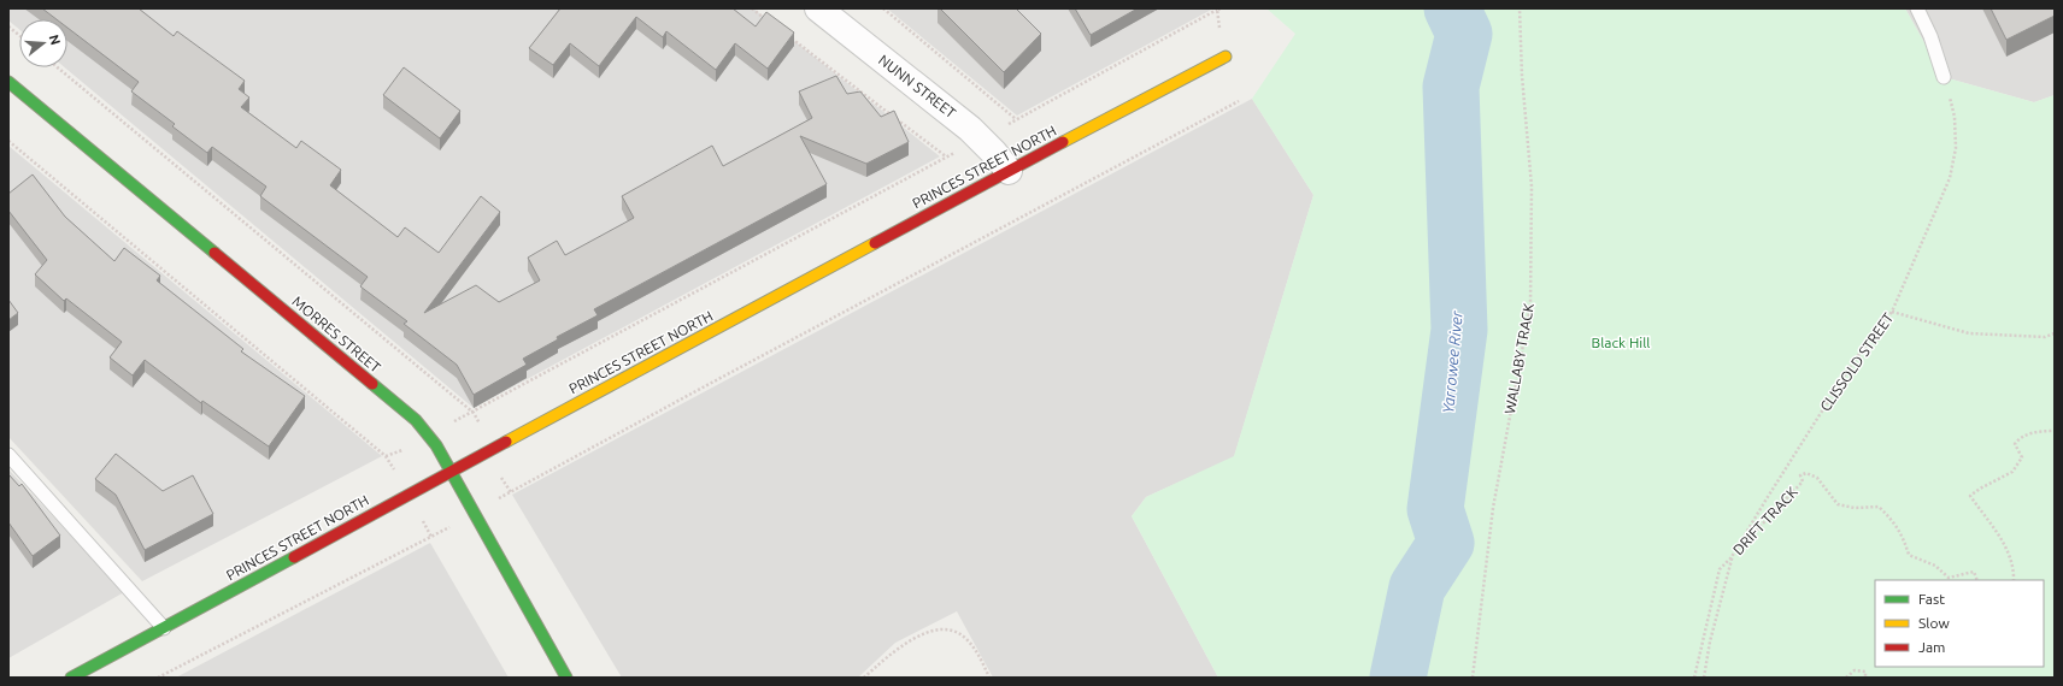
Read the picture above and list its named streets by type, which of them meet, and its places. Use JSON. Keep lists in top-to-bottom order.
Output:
{
  "streets": {
    "street": ["NUNN STREET", "PRINCES STREET NORTH", "MORRES STREET"],
    "path": ["WALLABY TRACK", "CLISSOLD STREET", "DRIFT TRACK"]
  },
  "crossings": [
    ["NUNN STREET", "PRINCES STREET NORTH"],
    ["PRINCES STREET NORTH", "MORRES STREET"],
    ["CLISSOLD STREET", "DRIFT TRACK"]
  ],
  "water": ["Yarrowee River"],
  "parks": ["Black Hill"],
  "legend": ["Fast", "Slow", "Jam"],
  "north": "right"
}
